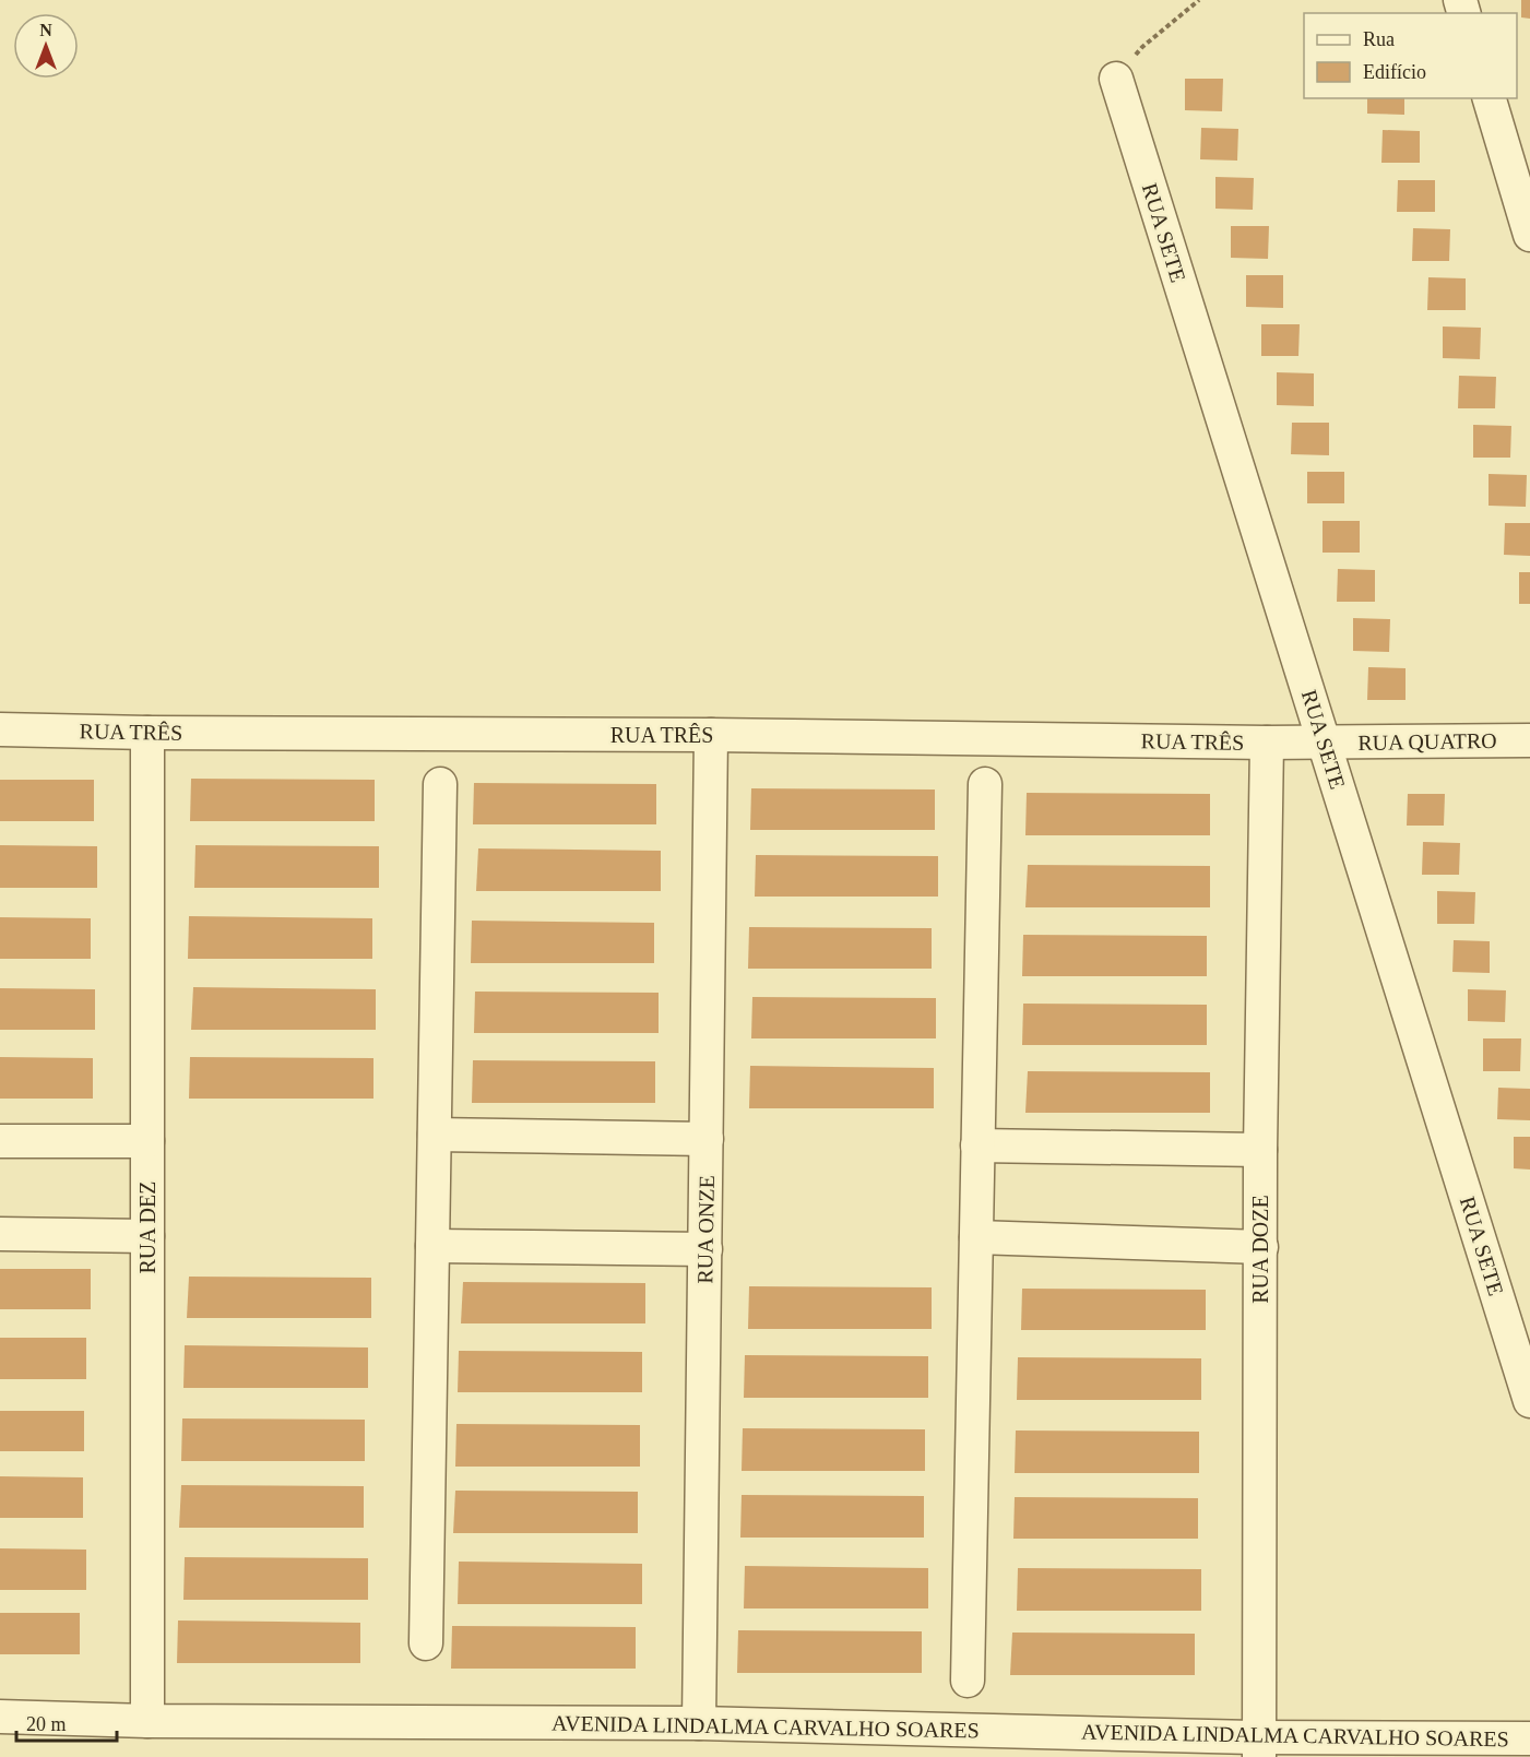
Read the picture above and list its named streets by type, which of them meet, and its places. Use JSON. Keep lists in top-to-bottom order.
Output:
{
  "streets": {
    "street": [
      "RUA SETE",
      "RUA TRÊS",
      "RUA QUATRO",
      "RUA DEZ",
      "RUA ONZE",
      "RUA DOZE",
      "AVENIDA LINDALMA CARVALHO SOARES"
    ]
  },
  "crossings": [
    ["RUA SETE", "RUA TRÊS"],
    ["RUA SETE", "RUA QUATRO"],
    ["RUA TRÊS", "RUA QUATRO"],
    ["RUA TRÊS", "RUA DEZ"],
    ["RUA TRÊS", "RUA ONZE"],
    ["RUA TRÊS", "RUA DOZE"],
    ["RUA DEZ", "AVENIDA LINDALMA CARVALHO SOARES"],
    ["RUA ONZE", "AVENIDA LINDALMA CARVALHO SOARES"],
    ["RUA DOZE", "AVENIDA LINDALMA CARVALHO SOARES"]
  ],
  "legend": ["Rua", "Edifício"],
  "scale_bar": "20 m",
  "north": "top"
}
